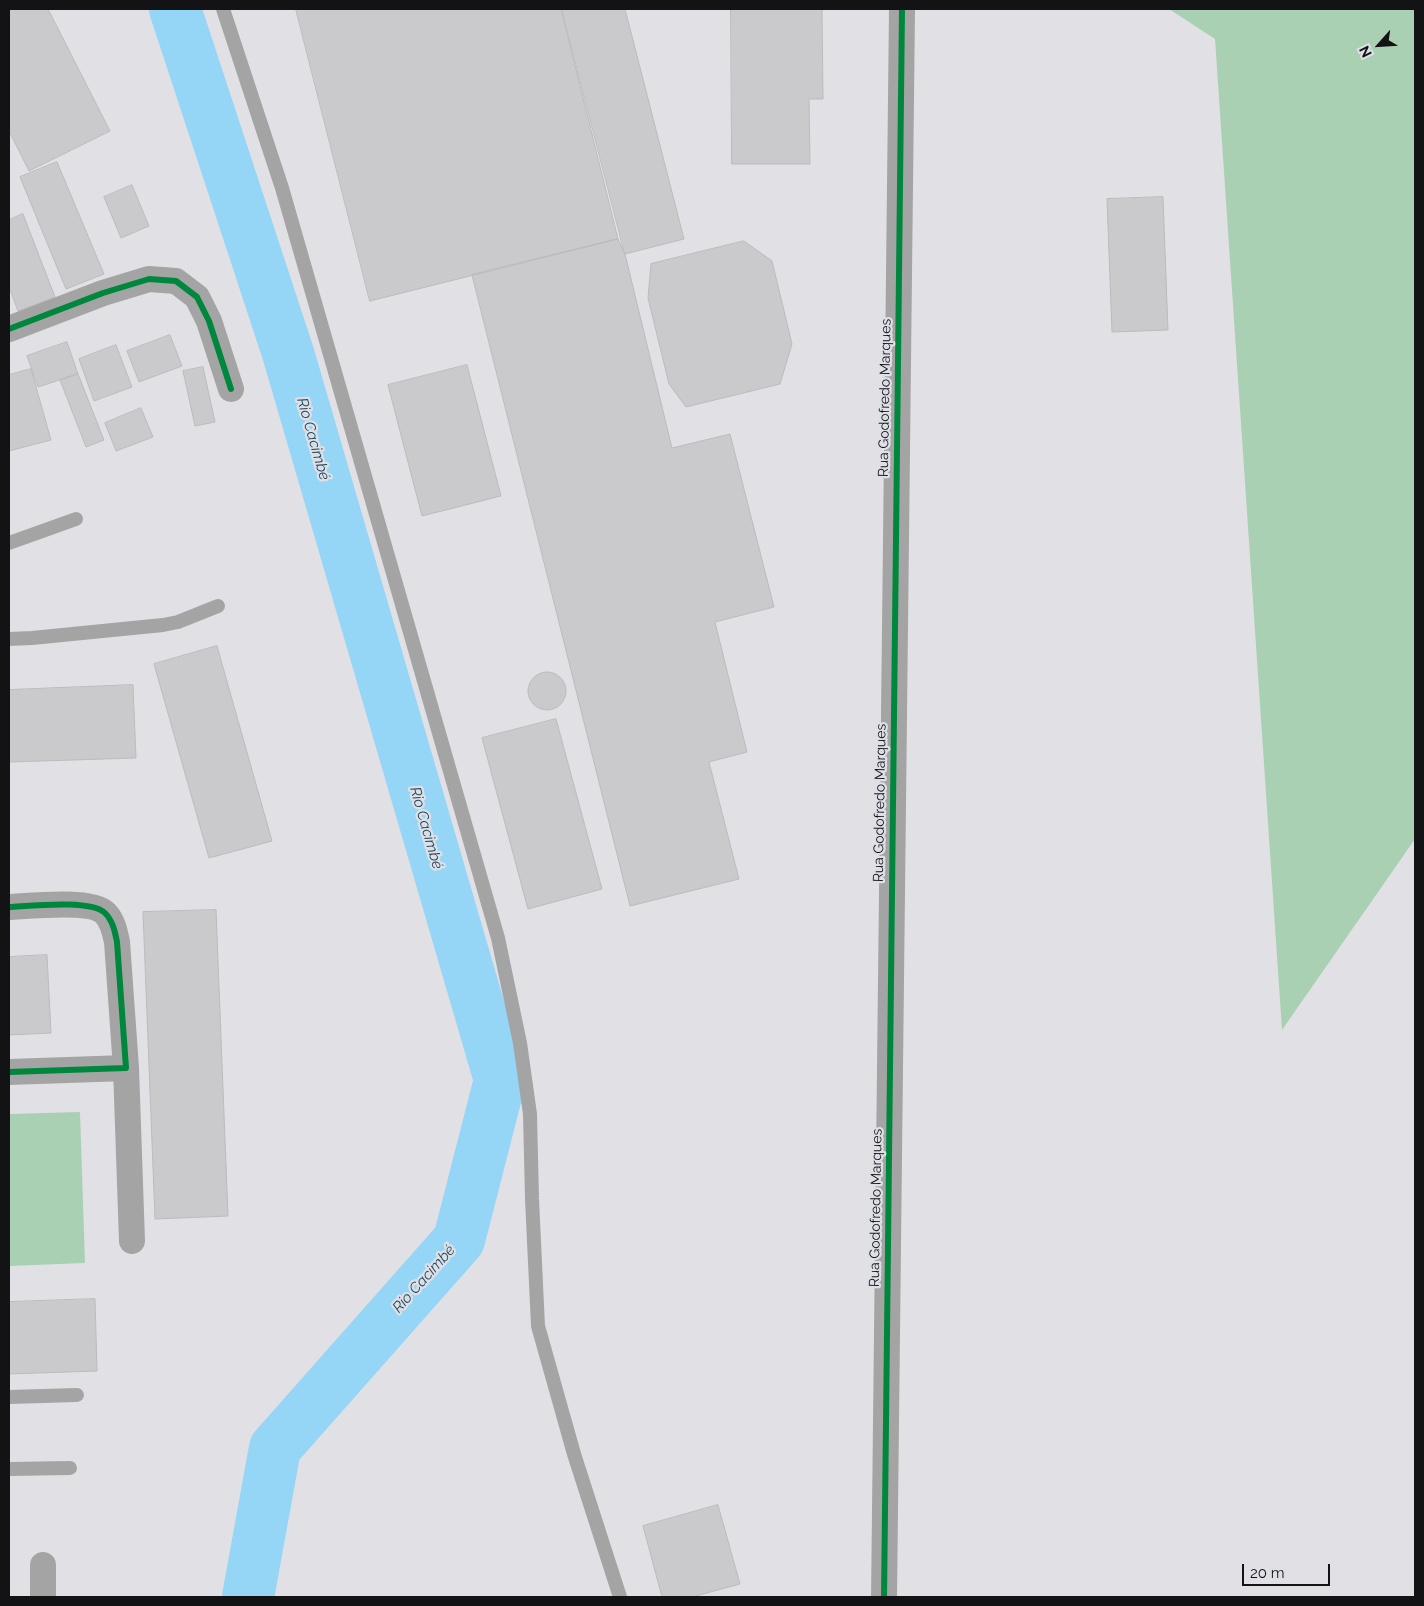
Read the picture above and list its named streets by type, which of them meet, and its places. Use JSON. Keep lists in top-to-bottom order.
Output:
{
  "streets": {
    "street": ["Rua Godofredo Marques"]
  },
  "water": ["Rio Cacimbé"],
  "scale_bar": "20 m",
  "north": "bottom left"
}
